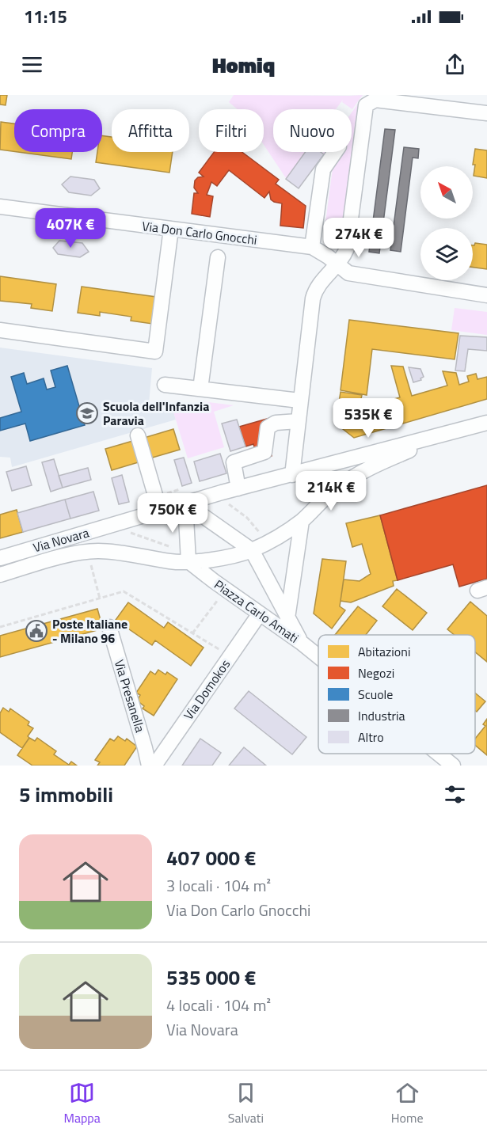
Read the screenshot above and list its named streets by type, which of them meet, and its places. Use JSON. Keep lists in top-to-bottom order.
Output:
{
  "streets": {
    "street": [
      "Via Don Carlo Gnocchi",
      "Via Novara",
      "Piazza Carlo Amati",
      "Via Domokos",
      "Via Presanella"
    ]
  },
  "crossings": [
    ["Via Novara", "Piazza Carlo Amati"],
    ["Piazza Carlo Amati", "Via Domokos"]
  ],
  "places": {
    "school or university": ["Scuola dell'Infanzia Paravia"],
    "public building": ["Poste Italiane - Milano 96"]
  },
  "legend": [
    "Abitazioni",
    "Negozi",
    "Scuole",
    "Industria",
    "Altro"
  ],
  "north": "top left",
  "page": {
    "status": "11:15",
    "header": "Homiq",
    "chip": [
      "Compra",
      "Affitta",
      "Filtri",
      "Nuovo"
    ],
    "price": [
      "407K €",
      "274K €",
      "535K €",
      "214K €",
      "750K €"
    ],
    "heading": "5 immobili",
    "list": [
      {
        "name": "407 000 €",
        "note": "3 locali · 104 m² · Via Don Carlo Gnocchi"
      },
      {
        "name": "535 000 €",
        "note": "4 locali · 104 m² · Via Novara"
      }
    ],
    "tabs": ["Mappa", "Salvati", "Home"]
  }
}
